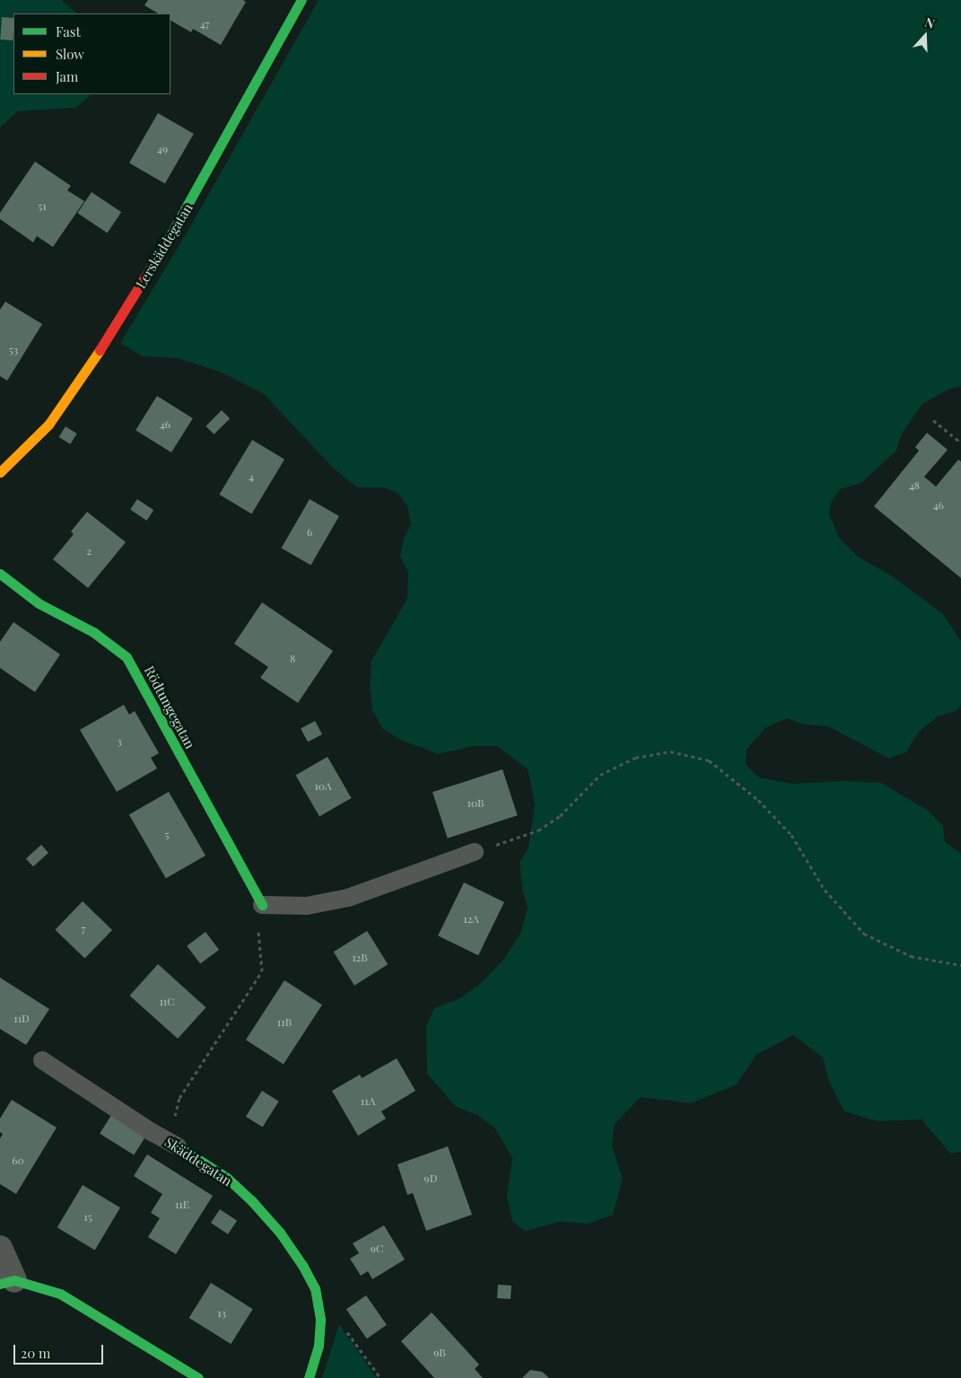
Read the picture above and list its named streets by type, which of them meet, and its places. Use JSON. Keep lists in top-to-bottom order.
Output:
{
  "streets": {
    "street": ["Lerskäddegatan", "Rödtungegatan", "Skäddegatan"]
  },
  "house_numbers": [
    "47",
    "49",
    "51",
    "53",
    "46",
    "4",
    "48",
    "46",
    "6",
    "2",
    "8",
    "3",
    "10A",
    "10B",
    "5",
    "12A",
    "7",
    "12B",
    "11C",
    "11D",
    "11B",
    "11A",
    "60",
    "9D",
    "11E",
    "15",
    "9C",
    "13",
    "9B"
  ],
  "legend": ["Fast", "Slow", "Jam"],
  "scale_bar": "20 m",
  "north": "top"
}
